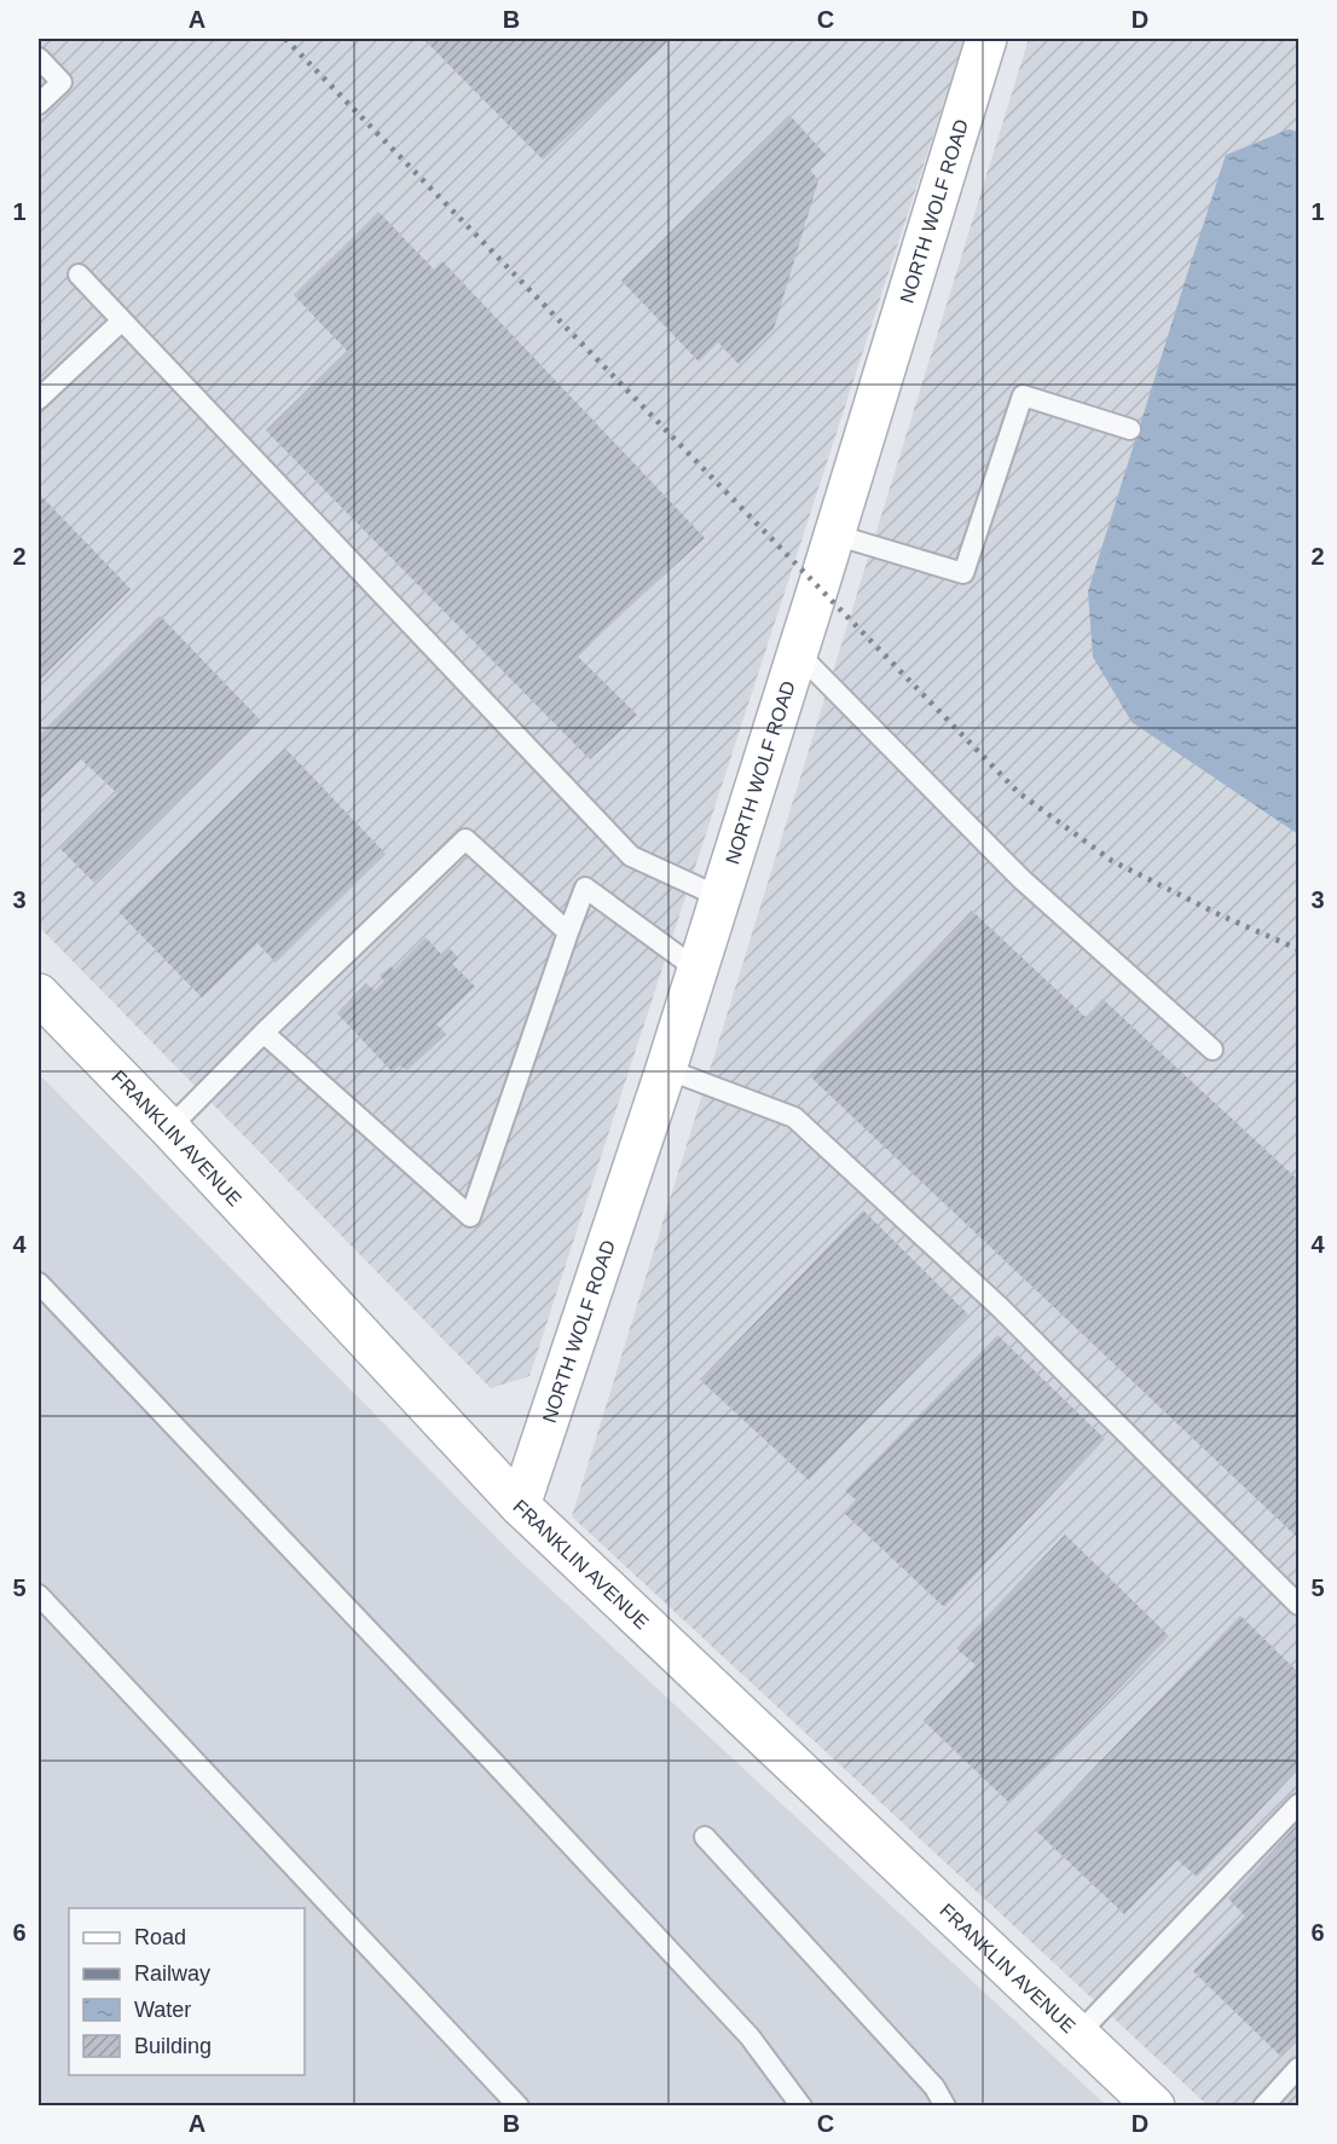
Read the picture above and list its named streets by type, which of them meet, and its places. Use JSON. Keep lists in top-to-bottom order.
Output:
{
  "streets": {
    "main road": ["NORTH WOLF ROAD", "FRANKLIN AVENUE"]
  },
  "crossings": [
    ["NORTH WOLF ROAD", "FRANKLIN AVENUE"]
  ],
  "legend": [
    "Road",
    "Railway",
    "Water",
    "Building"
  ],
  "grid": {
    "columns": [
      "A",
      "B",
      "C",
      "D"
    ],
    "rows": [
      "1",
      "2",
      "3",
      "4",
      "5",
      "6"
    ]
  }
}
